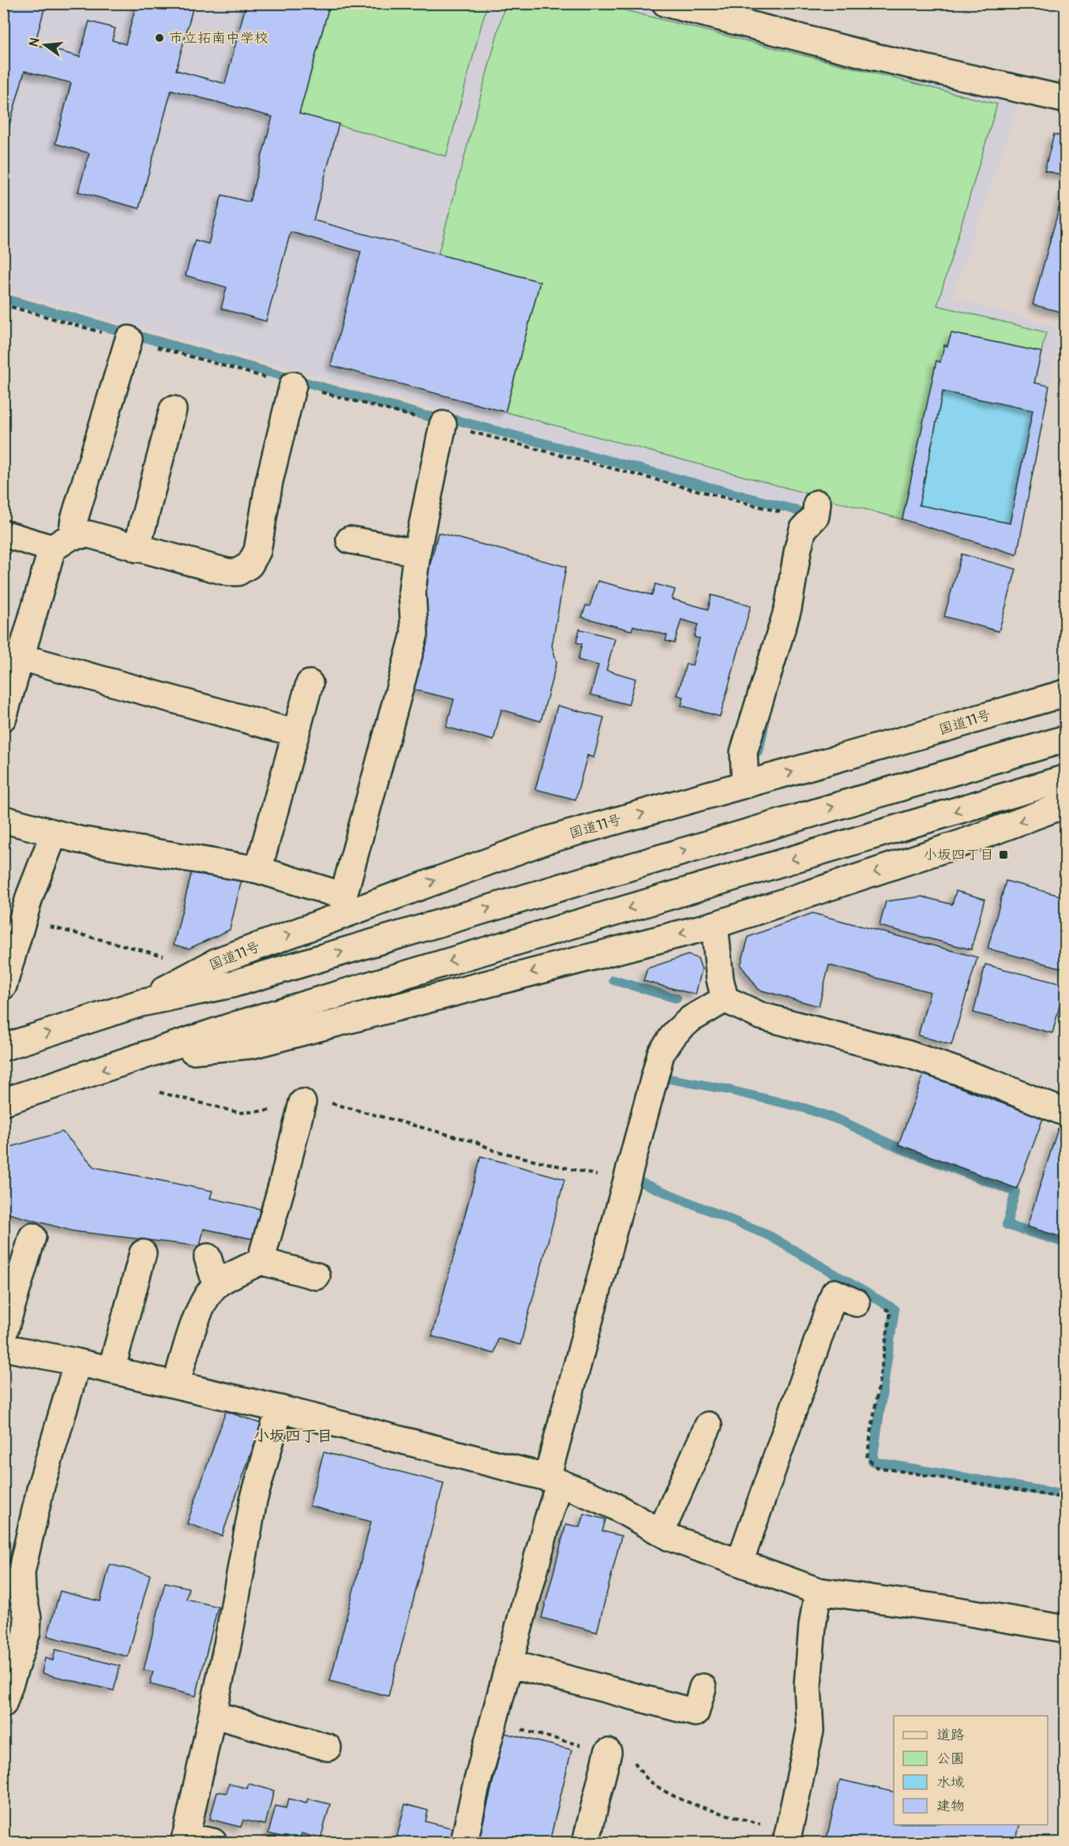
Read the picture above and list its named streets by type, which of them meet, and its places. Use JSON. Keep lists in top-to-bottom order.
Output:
{
  "streets": {
    "main road": ["国道11号"]
  },
  "districts": ["小坂四丁目"],
  "places": {
    "other": ["市立拓南中学校"],
    "transit": ["小坂四丁目"]
  },
  "legend": [
    "道路",
    "公園",
    "水域",
    "建物"
  ],
  "north": "left"
}
